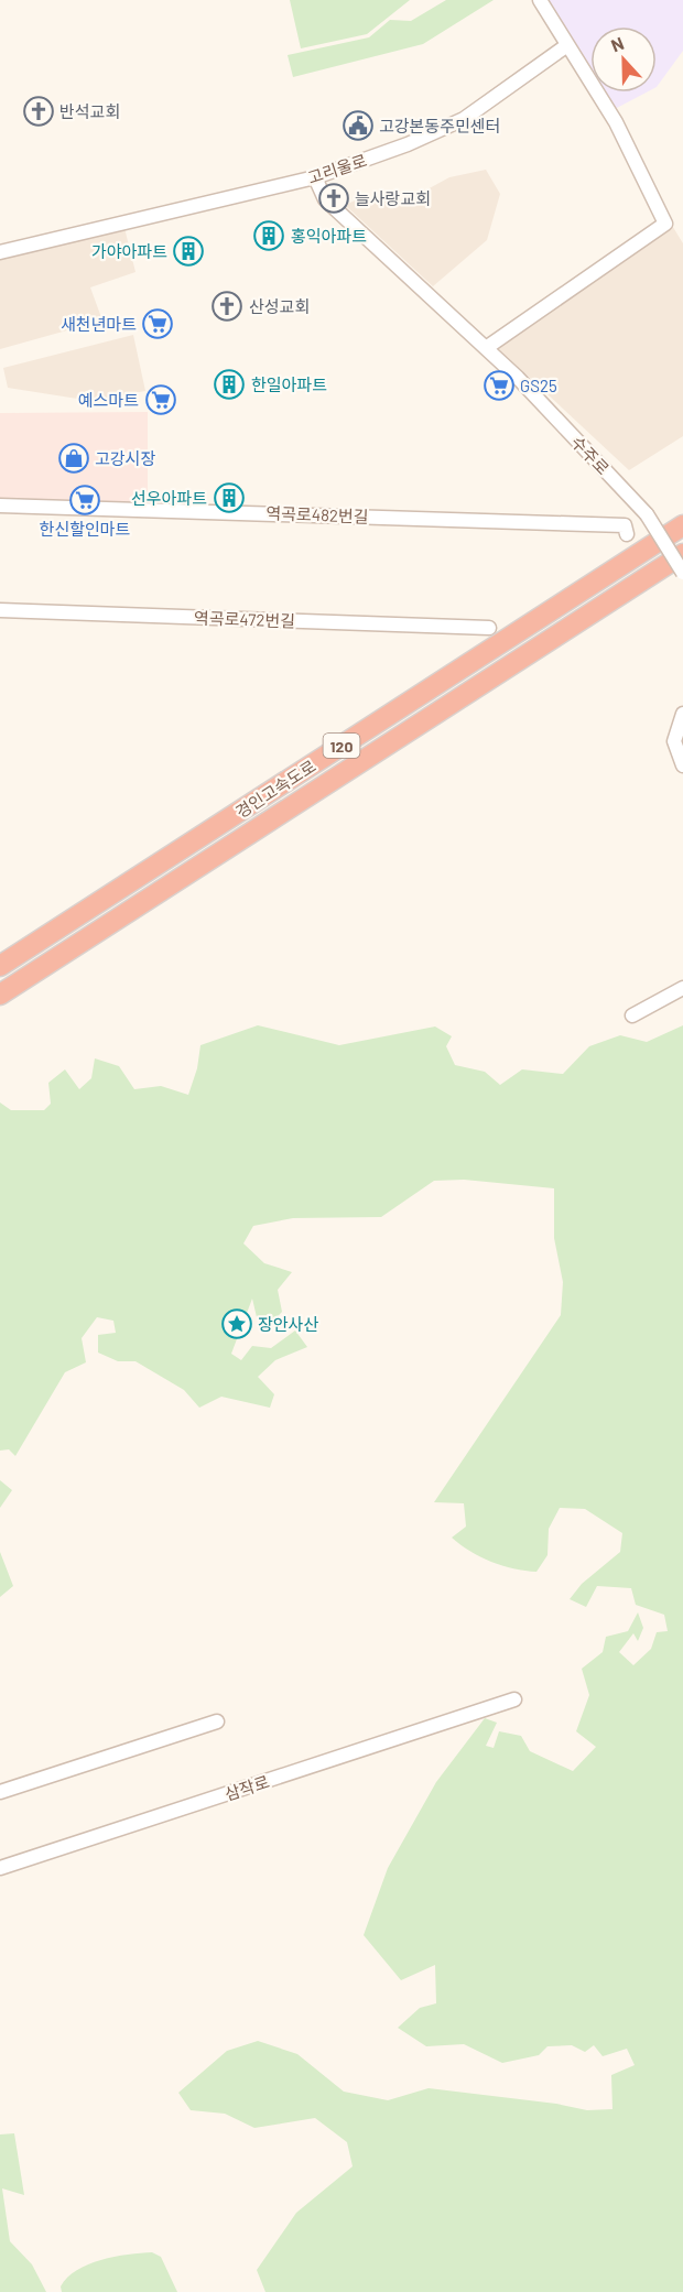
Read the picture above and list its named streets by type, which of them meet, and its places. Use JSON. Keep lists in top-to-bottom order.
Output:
{
  "streets": {
    "highway": ["120", "경인고속도로"],
    "street": [
      "고리울로",
      "수주로",
      "역곡로482번길",
      "역곡로472번길",
      "삼작로"
    ]
  },
  "crossings": [
    ["고리울로", "수주로"]
  ],
  "places": {
    "church": ["반석교회", "늘사랑교회", "산성교회"],
    "public building": ["고강본동주민센터"],
    "building": [
      "홍익아파트",
      "가야아파트",
      "한일아파트",
      "선우아파트"
    ],
    "supermarket": [
      "새천년마트",
      "GS25",
      "예스마트",
      "한신할인마트"
    ],
    "shop": ["고강시장"],
    "place": ["장안사산"]
  },
  "north": "top"
}
